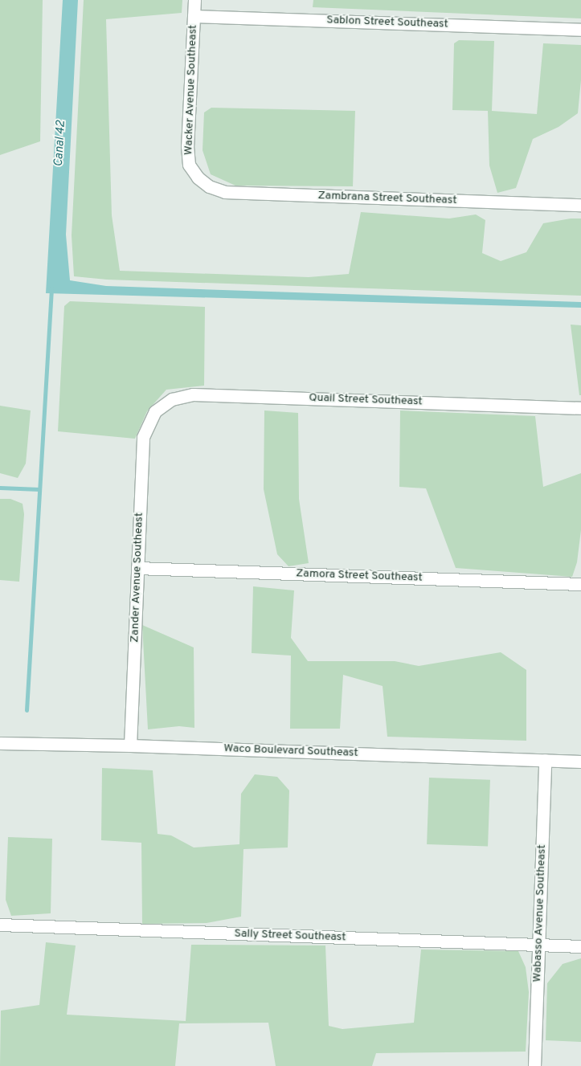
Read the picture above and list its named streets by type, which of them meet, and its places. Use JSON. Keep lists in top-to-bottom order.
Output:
{
  "streets": {
    "street": [
      "Sablon Street Southeast",
      "Wacker Avenue Southeast",
      "Zambrana Street Southeast",
      "Quail Street Southeast",
      "Zamora Street Southeast",
      "Zander Avenue Southeast",
      "Waco Boulevard Southeast",
      "Wabasso Avenue Southeast",
      "Sally Street Southeast"
    ]
  },
  "crossings": [
    ["Sablon Street Southeast", "Wacker Avenue Southeast"],
    ["Wacker Avenue Southeast", "Zambrana Street Southeast"],
    ["Quail Street Southeast", "Zander Avenue Southeast"],
    ["Zamora Street Southeast", "Zander Avenue Southeast"],
    ["Zander Avenue Southeast", "Waco Boulevard Southeast"],
    ["Waco Boulevard Southeast", "Wabasso Avenue Southeast"],
    ["Wabasso Avenue Southeast", "Sally Street Southeast"]
  ],
  "water": ["Canal 42"]
}
